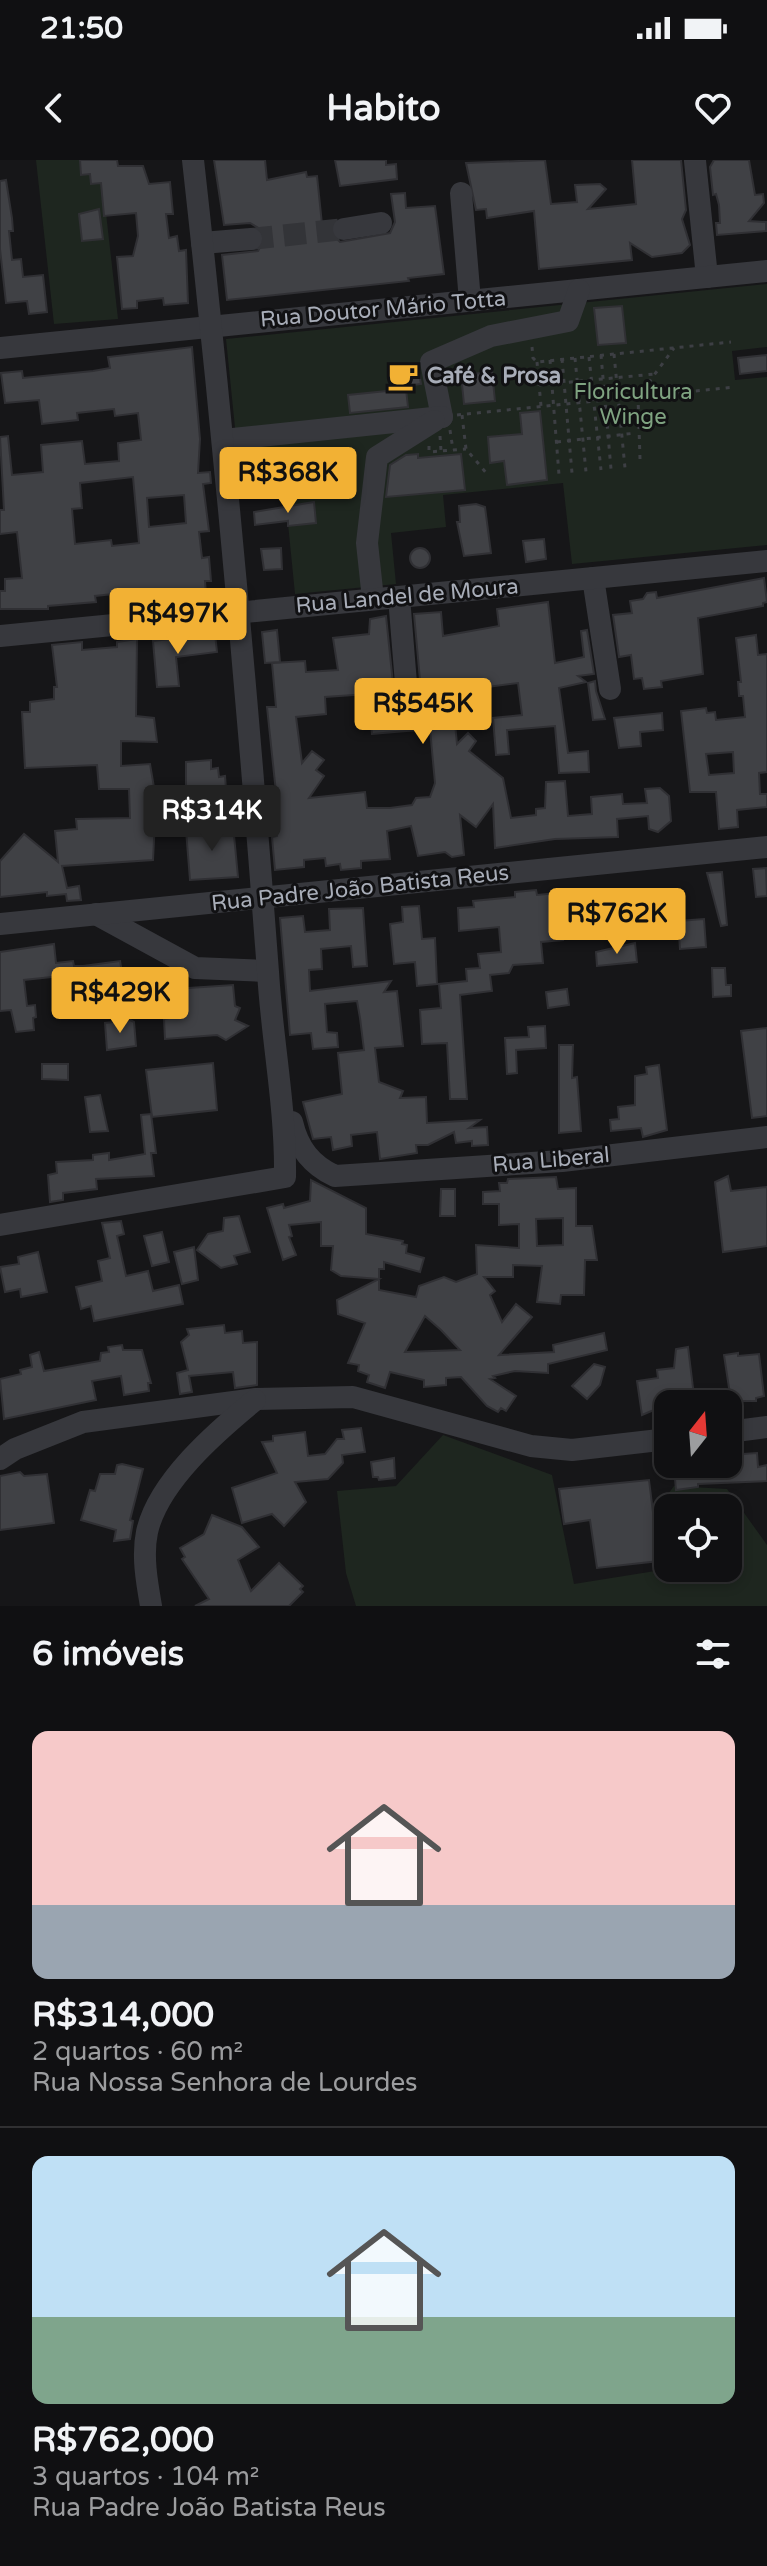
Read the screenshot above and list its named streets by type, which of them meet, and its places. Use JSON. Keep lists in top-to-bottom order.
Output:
{
  "streets": {
    "street": [
      "Rua Doutor Mário Totta",
      "Rua Landel de Moura",
      "Rua Padre João Batista Reus",
      "Rua Liberal"
    ]
  },
  "parks": ["Floricultura Winge"],
  "places": {
    "cafe": ["Café & Prosa"]
  },
  "north": "top",
  "page": {
    "status": "21:50",
    "header": "Habito",
    "price": [
      "R$368K",
      "R$497K",
      "R$545K",
      "R$314K",
      "R$762K",
      "R$429K"
    ],
    "heading": "6 imóveis",
    "list": [
      {
        "name": "R$314,000",
        "note": "2 quartos · 60 m² · Rua Nossa Senhora de Lourdes"
      },
      {
        "name": "R$762,000",
        "note": "3 quartos · 104 m² · Rua Padre João Batista Reus"
      }
    ]
  }
}
